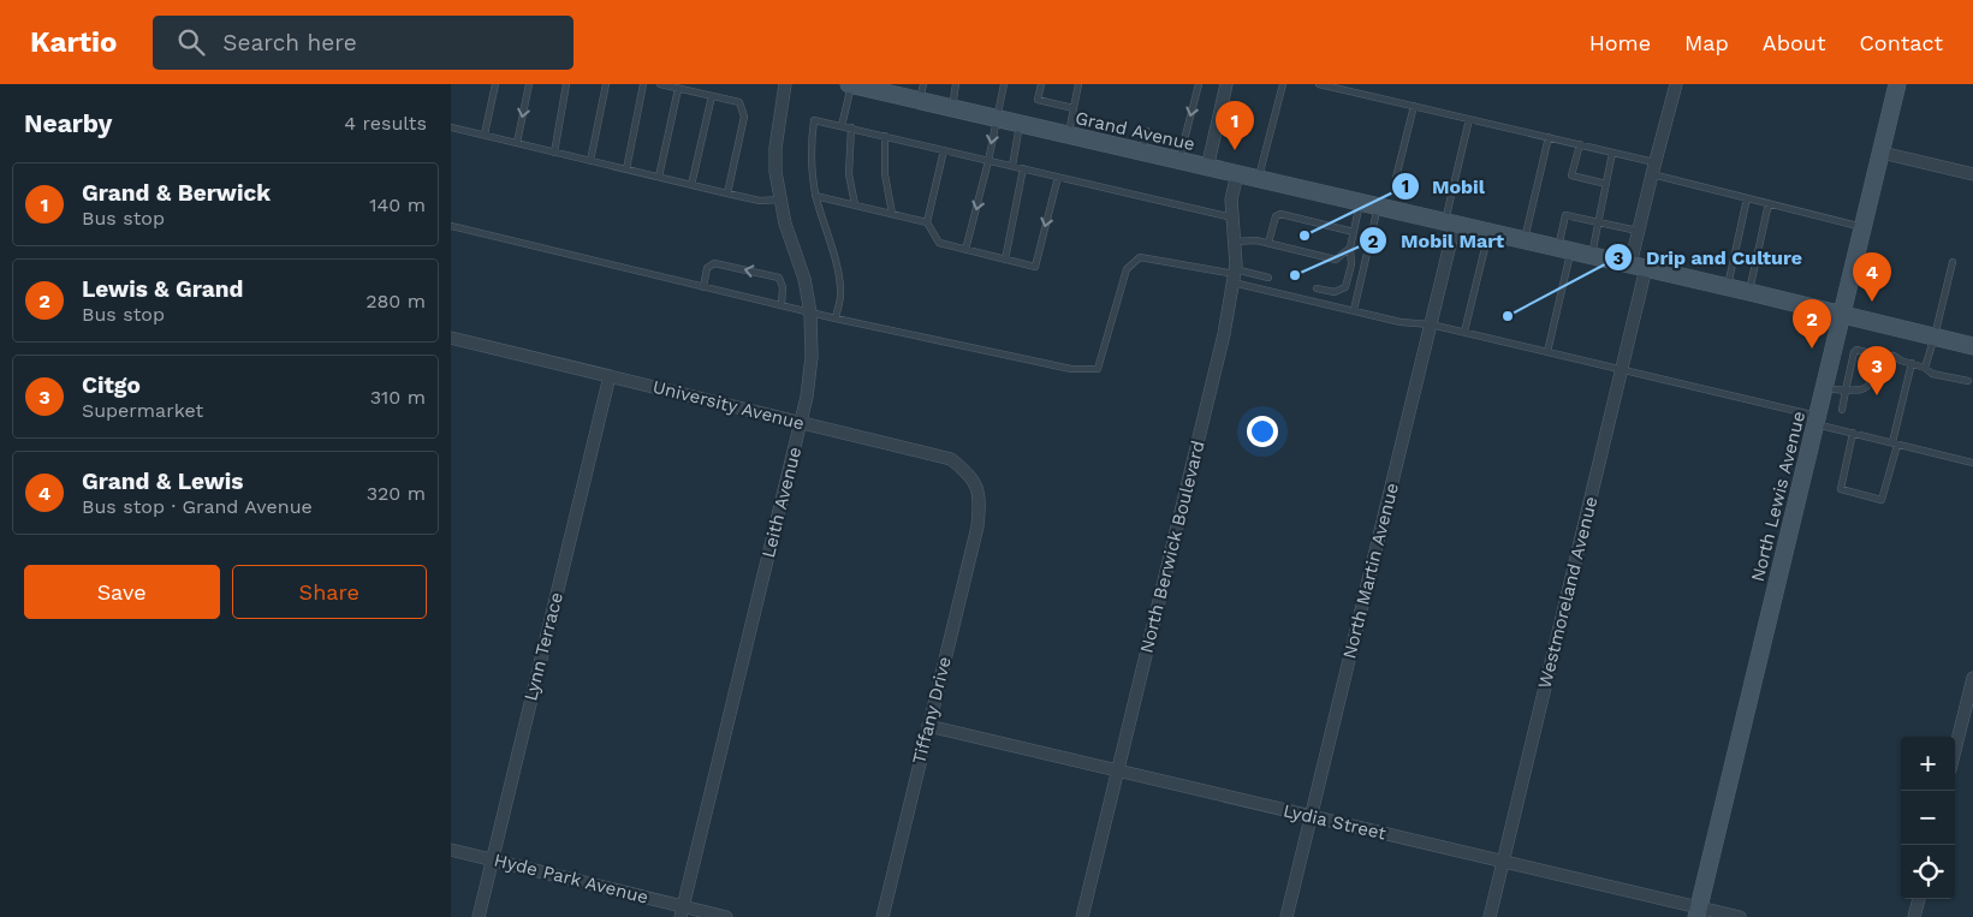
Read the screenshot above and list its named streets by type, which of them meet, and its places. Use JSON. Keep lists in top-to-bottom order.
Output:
{
  "streets": {
    "main road": ["Grand Avenue", "North Lewis Avenue"],
    "street": [
      "University Avenue",
      "Leith Avenue",
      "North Berwick Boulevard",
      "North Martin Avenue",
      "Westmoreland Avenue",
      "Lynn Terrace",
      "Tiffany Drive",
      "Lydia Street",
      "Hyde Park Avenue"
    ]
  },
  "crossings": [
    ["Grand Avenue", "North Lewis Avenue"],
    ["Grand Avenue", "North Berwick Boulevard"],
    ["Grand Avenue", "North Martin Avenue"],
    ["Grand Avenue", "Westmoreland Avenue"],
    ["University Avenue", "Leith Avenue"],
    ["University Avenue", "Lynn Terrace"],
    ["University Avenue", "Tiffany Drive"],
    ["North Lewis Avenue", "Lydia Street"],
    ["Leith Avenue", "Hyde Park Avenue"],
    ["North Berwick Boulevard", "Lydia Street"],
    ["North Martin Avenue", "Lydia Street"],
    ["Westmoreland Avenue", "Lydia Street"],
    ["Lynn Terrace", "Hyde Park Avenue"],
    ["Tiffany Drive", "Lydia Street"]
  ],
  "places": ["Mobil", "Mobil Mart", "Drip and Culture"],
  "page": {
    "header": "Kartio",
    "search": "Search here",
    "nav": [
      "Home",
      "Map",
      "About",
      "Contact"
    ],
    "heading": ["Nearby", "4 results"],
    "pins": [
      "1",
      "4",
      "2",
      "3"
    ],
    "list": [
      {
        "mark": "1",
        "name": "Grand & Berwick",
        "note": "Bus stop",
        "value": "140 m"
      },
      {
        "mark": "2",
        "name": "Lewis & Grand",
        "note": "Bus stop",
        "value": "280 m"
      },
      {
        "mark": "3",
        "name": "Citgo",
        "note": "Supermarket",
        "value": "310 m"
      },
      {
        "mark": "4",
        "name": "Grand & Lewis",
        "note": "Bus stop · Grand Avenue",
        "value": "320 m"
      }
    ],
    "buttons": ["Save", "Share"],
    "map_buttons": ["+", "−"]
  }
}
